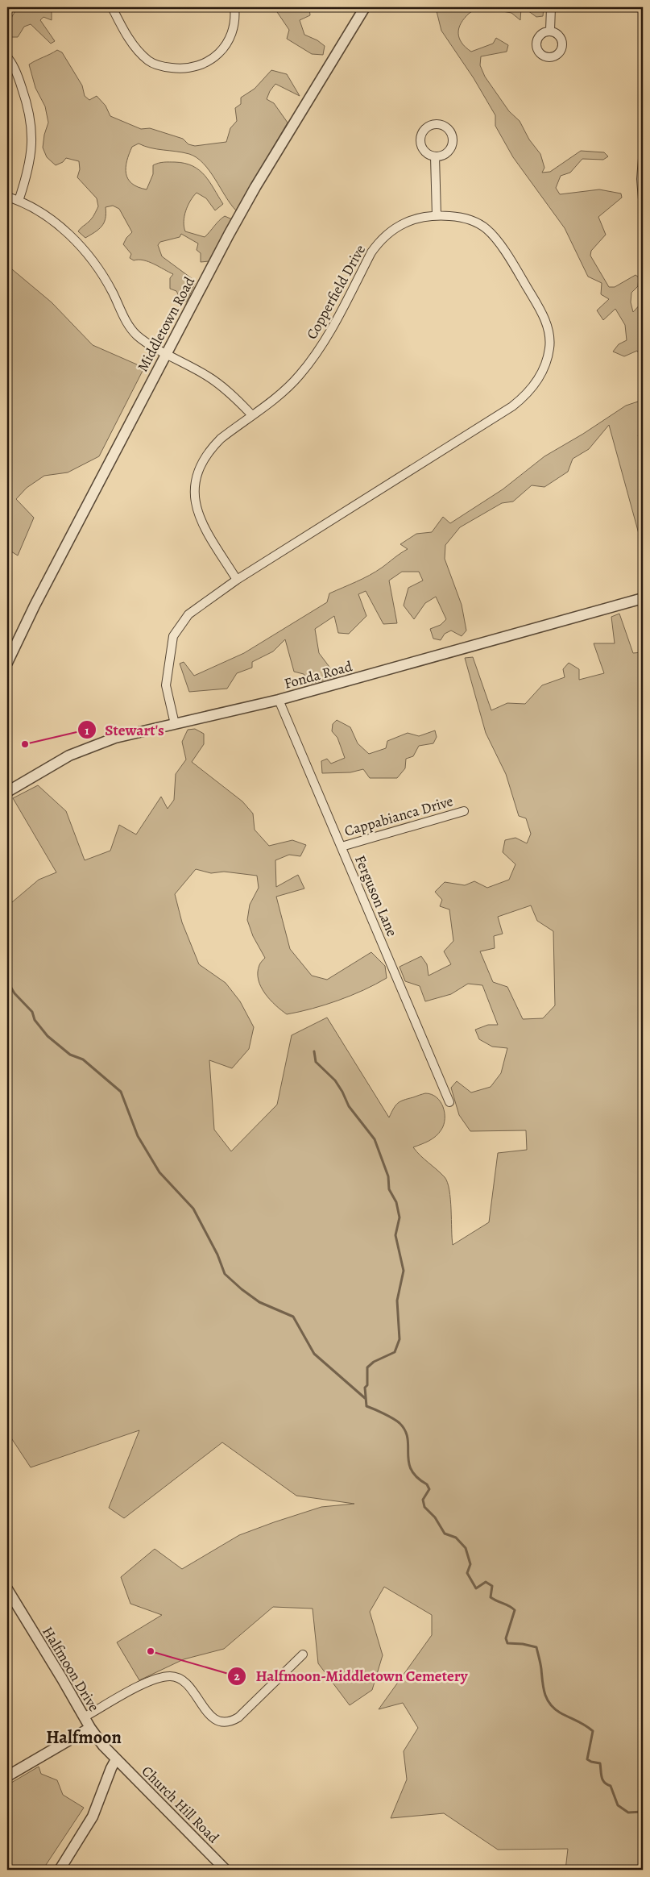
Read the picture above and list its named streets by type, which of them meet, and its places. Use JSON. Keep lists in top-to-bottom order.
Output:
{
  "streets": {
    "street": [
      "Copperfield Drive",
      "Middletown Road",
      "Fonda Road",
      "Cappabianca Drive",
      "Ferguson Lane",
      "Halfmoon Drive",
      "Church Hill Road"
    ]
  },
  "crossings": [
    ["Copperfield Drive", "Fonda Road"],
    ["Fonda Road", "Ferguson Lane"],
    ["Cappabianca Drive", "Ferguson Lane"],
    ["Halfmoon Drive", "Church Hill Road"]
  ],
  "districts": ["Halfmoon"],
  "places": ["Stewart's", "Halfmoon-Middletown Cemetery"]
}
